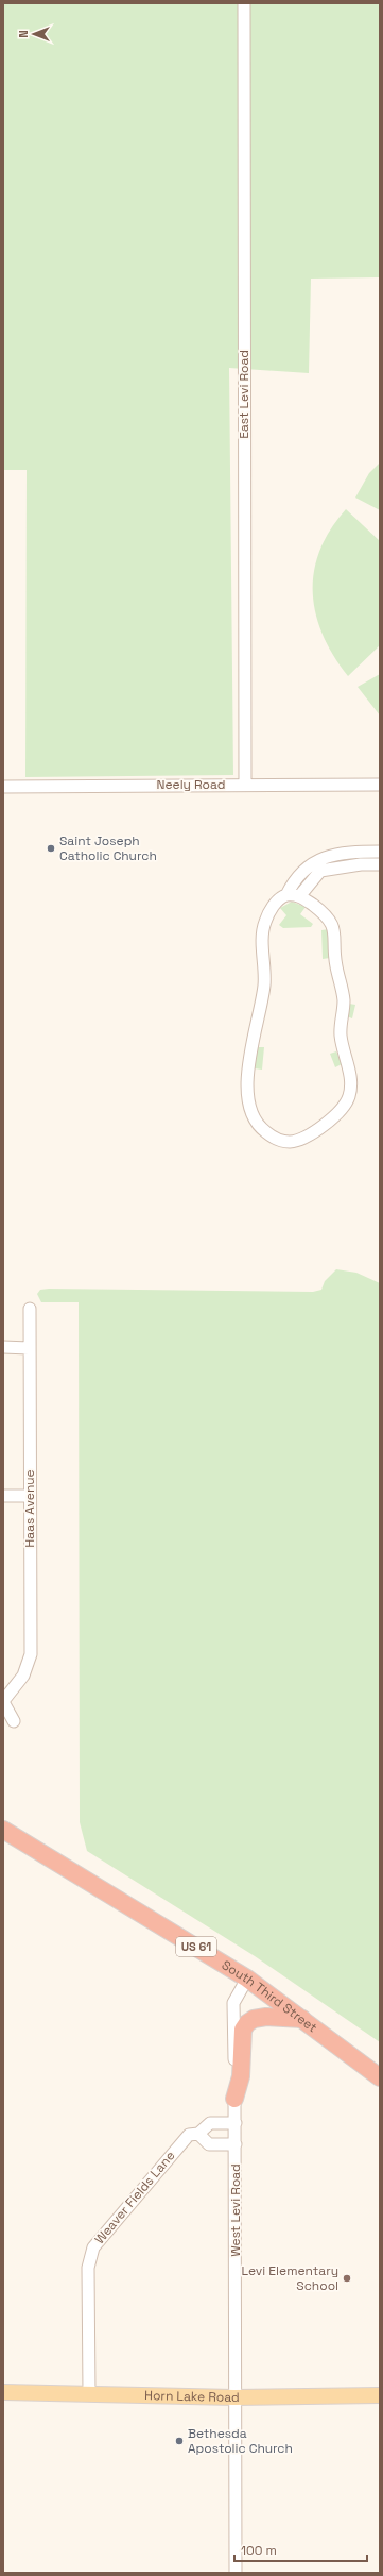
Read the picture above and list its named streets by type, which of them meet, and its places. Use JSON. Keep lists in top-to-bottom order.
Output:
{
  "streets": {
    "highway": ["US 61", "South Third Street"],
    "main road": ["Horn Lake Road"],
    "street": [
      "East Levi Road",
      "Neely Road",
      "Haas Avenue",
      "Weaver Fields Lane",
      "West Levi Road"
    ]
  },
  "crossings": [
    ["East Levi Road", "Neely Road"],
    ["South Third Street", "West Levi Road"],
    ["Weaver Fields Lane", "West Levi Road"],
    ["Weaver Fields Lane", "Horn Lake Road"],
    ["West Levi Road", "Horn Lake Road"]
  ],
  "places": ["Saint Joseph Catholic Church", "Levi Elementary School", "Bethesda Apostolic Church"],
  "scale_bar": "100 m",
  "north": "left"
}
